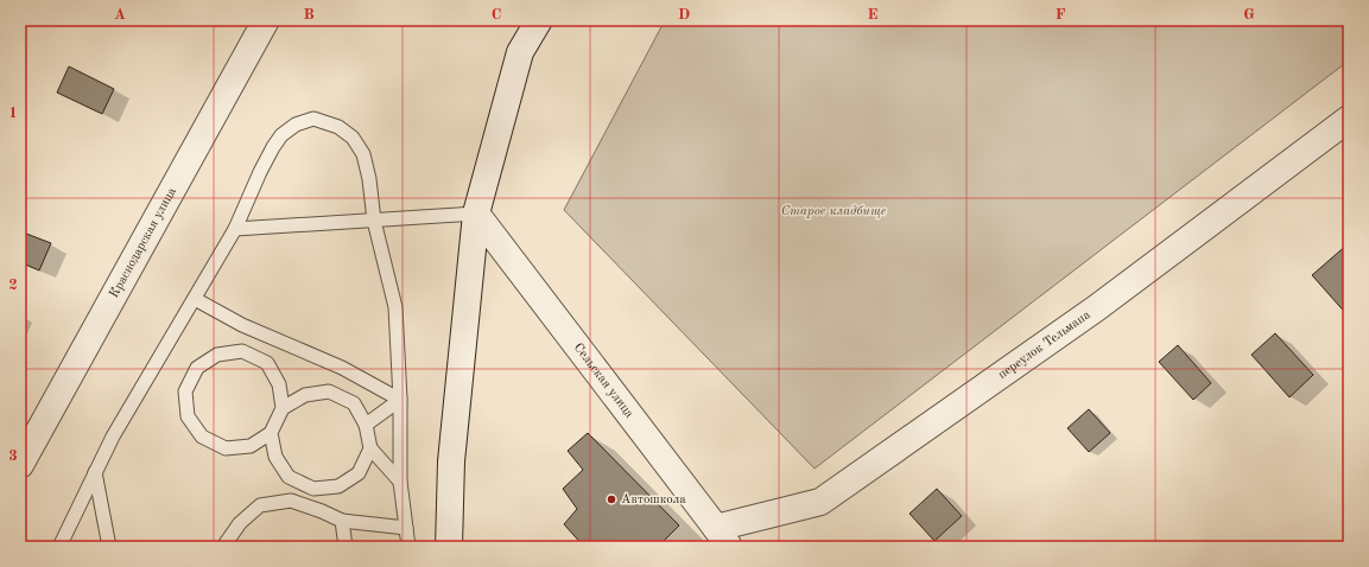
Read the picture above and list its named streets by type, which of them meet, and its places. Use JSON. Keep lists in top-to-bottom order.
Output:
{
  "streets": {
    "street": ["Краснодарская улица", "переулок Тельмана", "Сельская улица"]
  },
  "crossings": [
    ["переулок Тельмана", "Сельская улица"]
  ],
  "parks": ["Старое кладбище"],
  "places": ["Автошкола"],
  "grid": {
    "columns": [
      "A",
      "B",
      "C",
      "D",
      "E",
      "F",
      "G"
    ],
    "rows": ["1", "2", "3"]
  }
}
